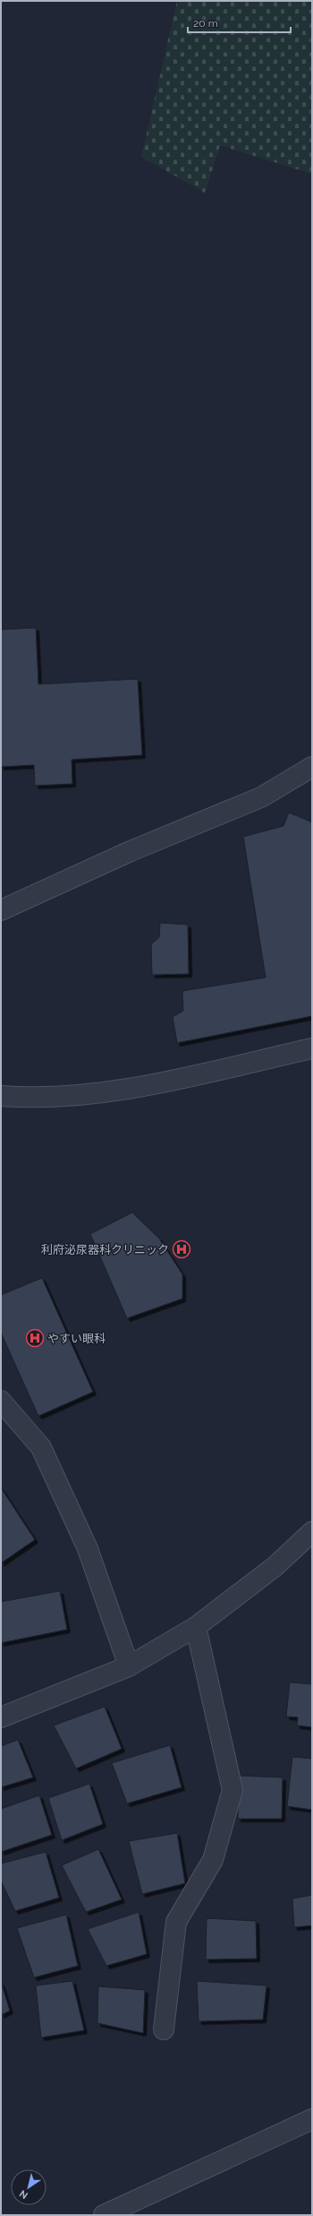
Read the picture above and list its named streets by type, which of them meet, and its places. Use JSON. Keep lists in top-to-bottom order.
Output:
{
  "places": {
    "hospital": ["利府泌尿器科クリニック", "やすい眼科"]
  },
  "scale_bar": "20 m",
  "north": "bottom left"
}
